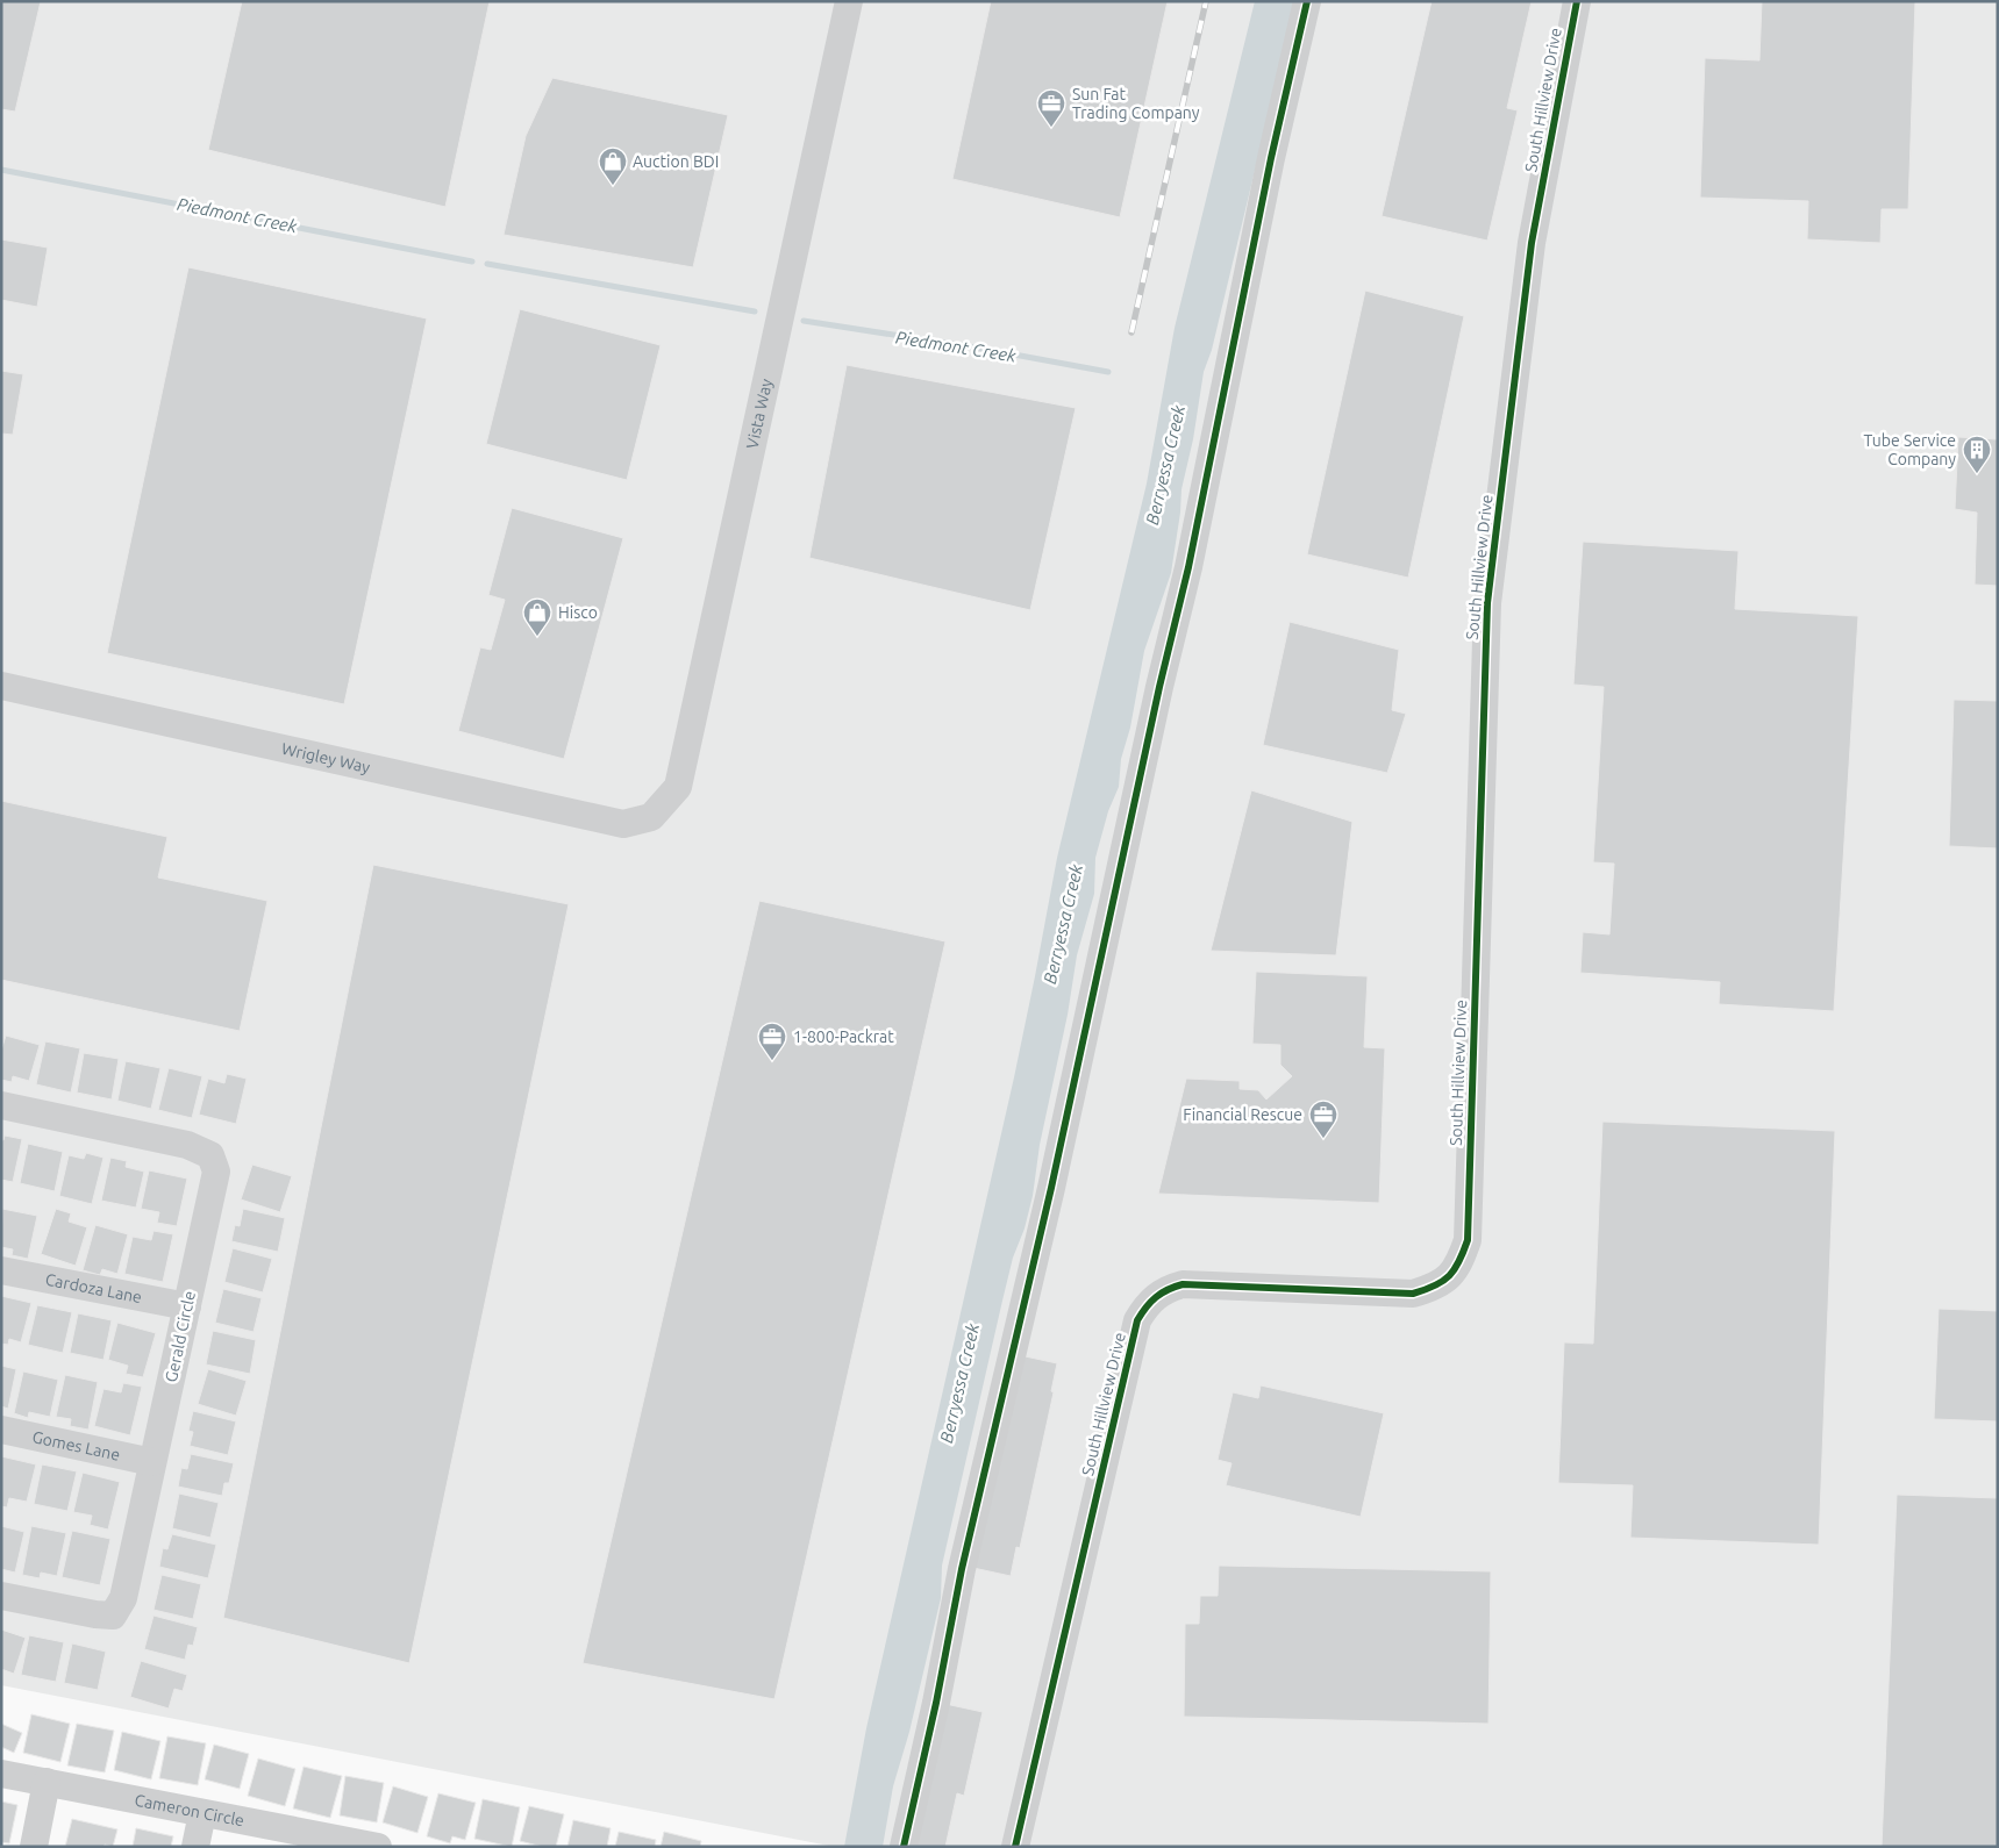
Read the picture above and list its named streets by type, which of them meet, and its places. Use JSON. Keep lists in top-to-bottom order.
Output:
{
  "streets": {
    "street": [
      "South Hillview Drive",
      "Vista Way",
      "Wrigley Way",
      "Cardoza Lane",
      "Gerald Circle",
      "Gomes Lane",
      "Cameron Circle"
    ]
  },
  "crossings": [
    ["Vista Way", "Wrigley Way"],
    ["Cardoza Lane", "Gerald Circle"],
    ["Gerald Circle", "Gomes Lane"]
  ],
  "water": ["Piedmont Creek", "Berryessa Creek"],
  "places": {
    "office": ["Sun Fat Trading Company", "1-800-Packrat", "Financial Rescue"],
    "shop": ["Auction BDI", "Hisco"],
    "building": ["Tube Service Company"]
  }
}
